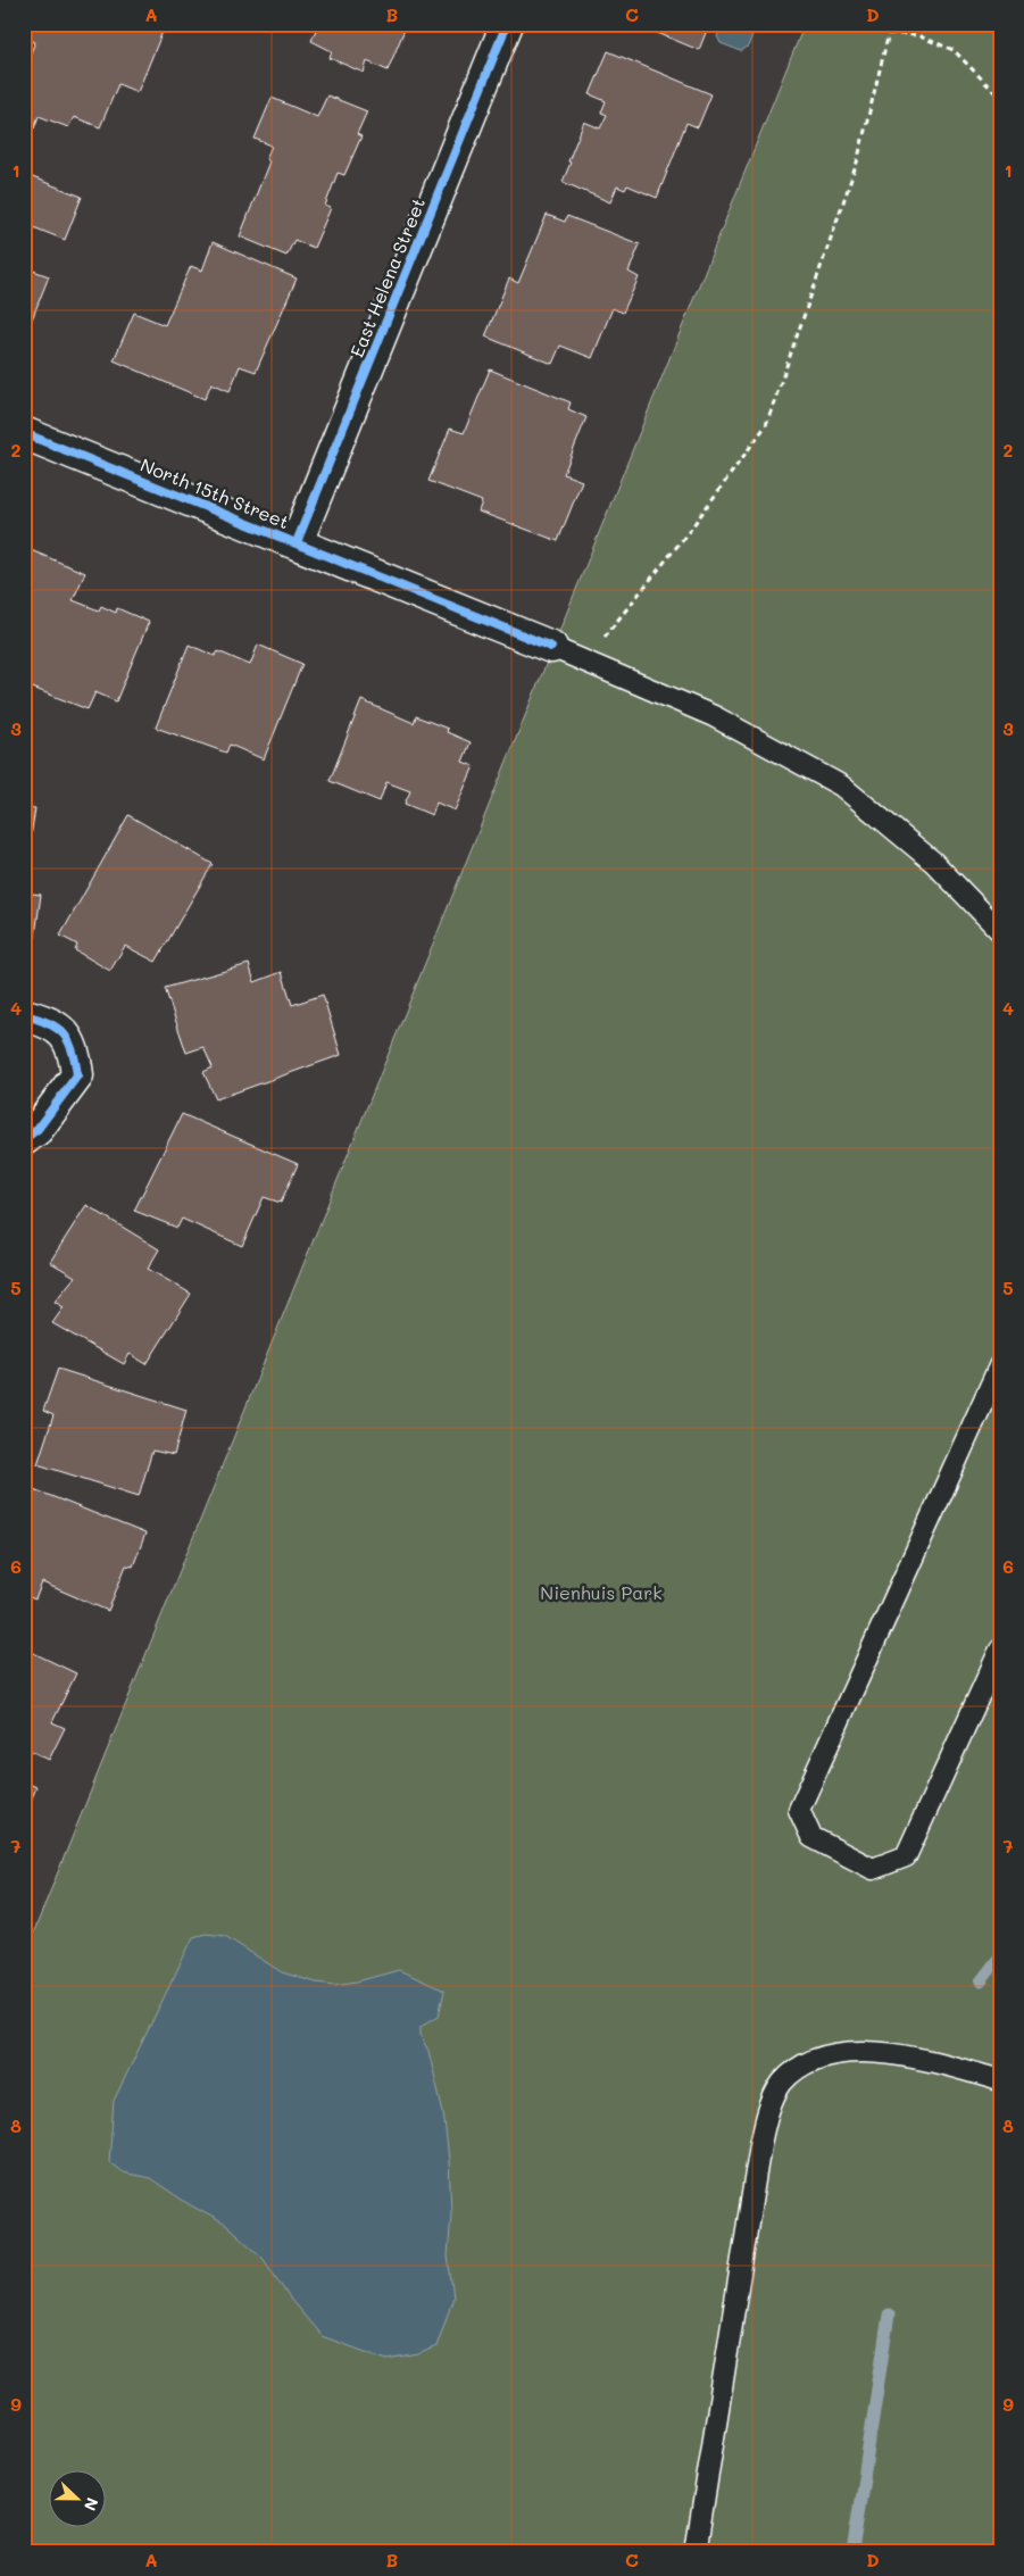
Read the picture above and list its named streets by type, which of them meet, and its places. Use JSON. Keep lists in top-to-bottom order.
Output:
{
  "streets": {
    "street": ["East Helena Street", "North 15th Street"]
  },
  "crossings": [
    ["East Helena Street", "North 15th Street"]
  ],
  "parks": ["Nienhuis Park"],
  "north": "right",
  "grid": {
    "columns": [
      "A",
      "B",
      "C",
      "D"
    ],
    "rows": [
      "1",
      "2",
      "3",
      "4",
      "5",
      "6",
      "7",
      "8",
      "9"
    ]
  }
}
